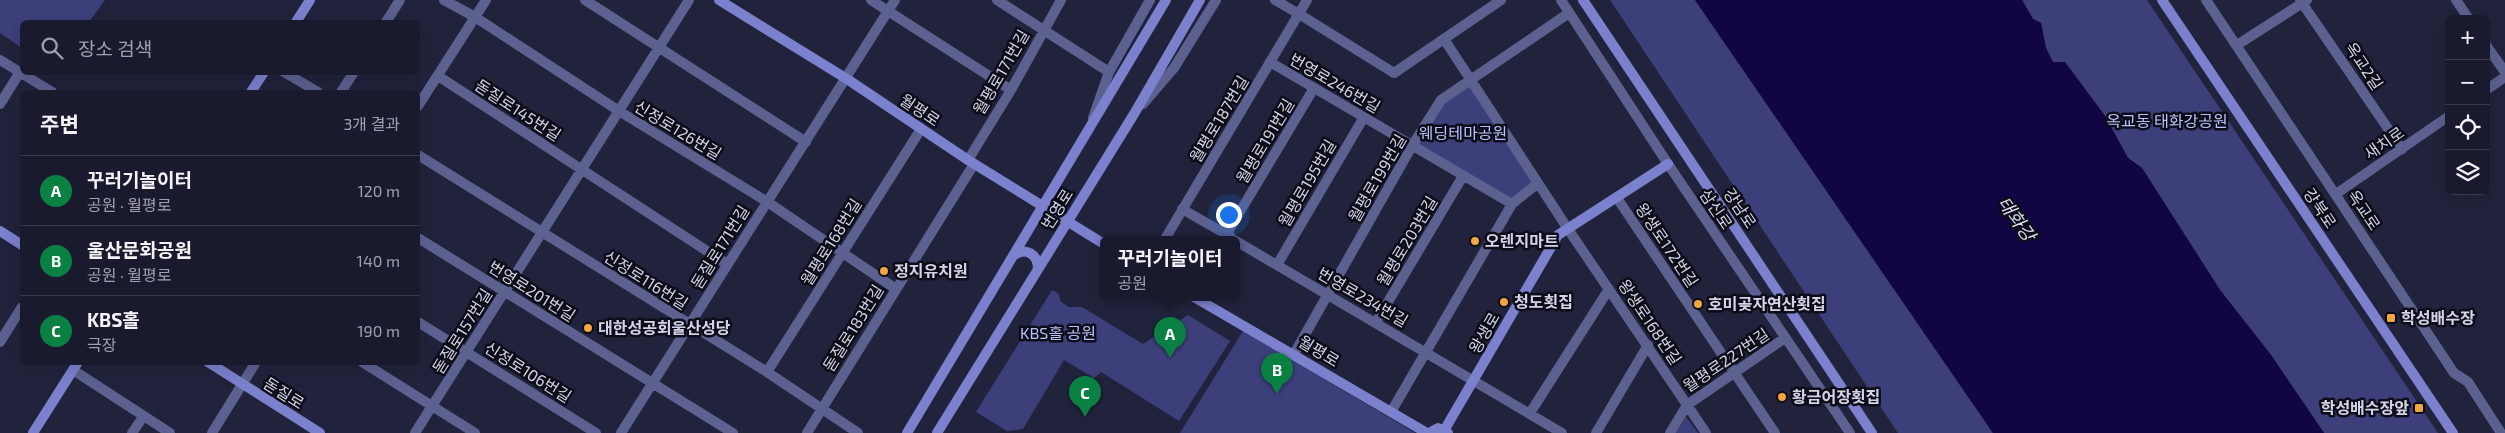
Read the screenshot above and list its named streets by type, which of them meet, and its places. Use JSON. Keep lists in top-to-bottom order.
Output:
{
  "streets": {
    "main road": [
      "월평로",
      "강남로",
      "강북로",
      "번영로",
      "왕생로",
      "돋질로"
    ],
    "street": [
      "옥교2길",
      "월평로171번길",
      "번영로246번길",
      "돋질로145번길",
      "월평로187번길",
      "신정로126번길",
      "월평로191번길",
      "새치로",
      "월평로199번길",
      "월평로195번길",
      "삼신로",
      "옥교로",
      "월평로203번길",
      "월평로168번길",
      "왕생로172번길",
      "돋질로171번길",
      "신정로116번길",
      "번영로201번길",
      "번영로234번길",
      "왕생로168번길",
      "돋질로183번길",
      "돋질로157번길",
      "월평로227번길",
      "신정로106번길"
    ]
  },
  "crossings": [
    ["옥교2길", "새치로"],
    ["월평로171번길", "월평로"],
    ["월평로171번길", "돋질로183번길"],
    ["번영로246번길", "월평로187번길"],
    ["번영로246번길", "월평로191번길"],
    ["번영로246번길", "월평로199번길"],
    ["번영로246번길", "월평로195번길"],
    ["번영로246번길", "월평로203번길"],
    ["돋질로145번길", "돋질로157번길"],
    ["월평로", "월평로199번길"],
    ["월평로", "번영로"],
    ["월평로", "월평로168번길"],
    ["월평로", "돋질로171번길"],
    ["월평로", "돋질로183번길"],
    ["월평로187번길", "번영로234번길"],
    ["신정로126번길", "월평로168번길"],
    ["신정로126번길", "돋질로171번길"],
    ["신정로126번길", "돋질로183번길"],
    ["신정로126번길", "돋질로157번길"],
    ["새치로", "옥교로"],
    ["월평로199번길", "삼신로"],
    ["월평로199번길", "번영로234번길"],
    ["월평로199번길", "왕생로168번길"],
    ["월평로195번길", "번영로234번길"],
    ["삼신로", "왕생로"],
    ["삼신로", "월평로227번길"],
    ["월평로203번길", "번영로234번길"],
    ["월평로168번길", "신정로116번길"],
    ["왕생로172번길", "왕생로"],
    ["왕생로172번길", "월평로227번길"],
    ["돋질로171번길", "신정로116번길"],
    ["돋질로171번길", "번영로201번길"],
    ["신정로116번길", "돋질로183번길"],
    ["신정로116번길", "돋질로157번길"],
    ["번영로201번길", "돋질로157번길"],
    ["번영로234번길", "왕생로"],
    ["왕생로168번길", "왕생로"],
    ["왕생로168번길", "월평로227번길"],
    ["돋질로157번길", "신정로106번길"]
  ],
  "water": ["태화강"],
  "parks": ["옥교동 태화강공원", "웨딩테마공원", "KBS홀 공원"],
  "places": {
    "other": [
      "오렌지마트",
      "정지유치원",
      "청도횟집",
      "호미곶자연산횟집",
      "대한성공회울산성당",
      "황금어장횟집"
    ],
    "transit": ["학성배수장", "학성배수장앞"]
  },
  "page": {
    "map_buttons": ["+", "−"],
    "search": "장소 검색",
    "heading": ["주변", "3개 결과"],
    "list": [
      {
        "mark": "A",
        "name": "꾸러기놀이터",
        "note": "공원 · 월평로",
        "value": "120 m"
      },
      {
        "mark": "B",
        "name": "울산문화공원",
        "note": "공원 · 월평로",
        "value": "140 m"
      },
      {
        "mark": "C",
        "name": "KBS홀",
        "note": "극장",
        "value": "190 m"
      }
    ],
    "popup": ["꾸러기놀이터", "공원"],
    "pins": ["A", "B", "C"]
  }
}
